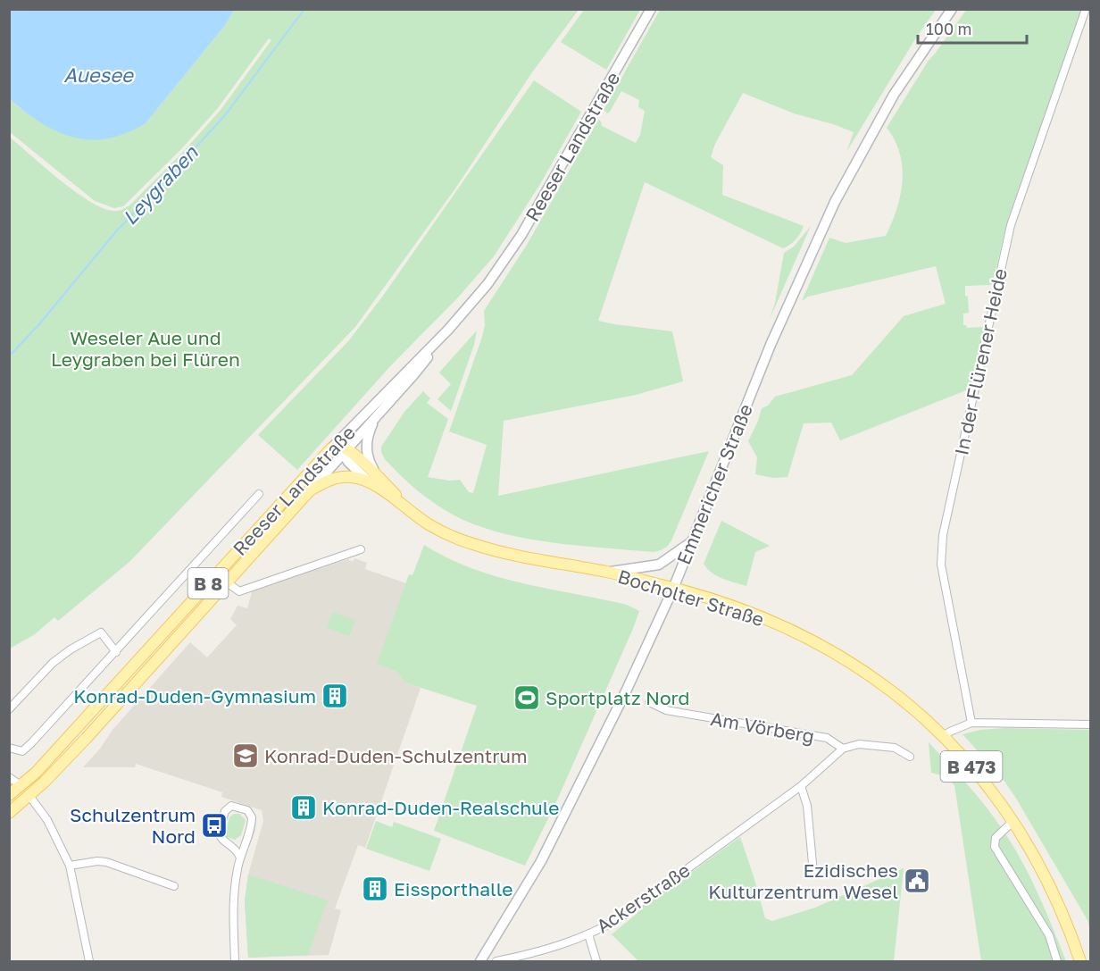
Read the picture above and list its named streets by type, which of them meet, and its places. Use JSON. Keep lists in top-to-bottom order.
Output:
{
  "streets": {
    "main road": [
      "Reeser Landstraße",
      "Emmericher Straße",
      "B 8",
      "Bocholter Straße",
      "B 473"
    ],
    "street": ["In der Flürener Heide", "Am Vörberg", "Ackerstraße"]
  },
  "crossings": [
    ["Reeser Landstraße", "B 8"],
    ["Reeser Landstraße", "Bocholter Straße"],
    ["Emmericher Straße", "Bocholter Straße"],
    ["B 8", "Bocholter Straße"],
    ["Am Vörberg", "Ackerstraße"]
  ],
  "water": ["Auesee", "Leygraben"],
  "parks": ["Weseler Aue und Leygraben bei Flüren"],
  "places": {
    "building": ["Konrad-Duden-Gymnasium", "Konrad-Duden-Realschule", "Eissporthalle"],
    "sports": ["Sportplatz Nord"],
    "school or university": ["Konrad-Duden-Schulzentrum"],
    "bus stop": ["Schulzentrum Nord"],
    "public building": ["Ezidisches Kulturzentrum Wesel"]
  },
  "scale_bar": "100 m"
}
